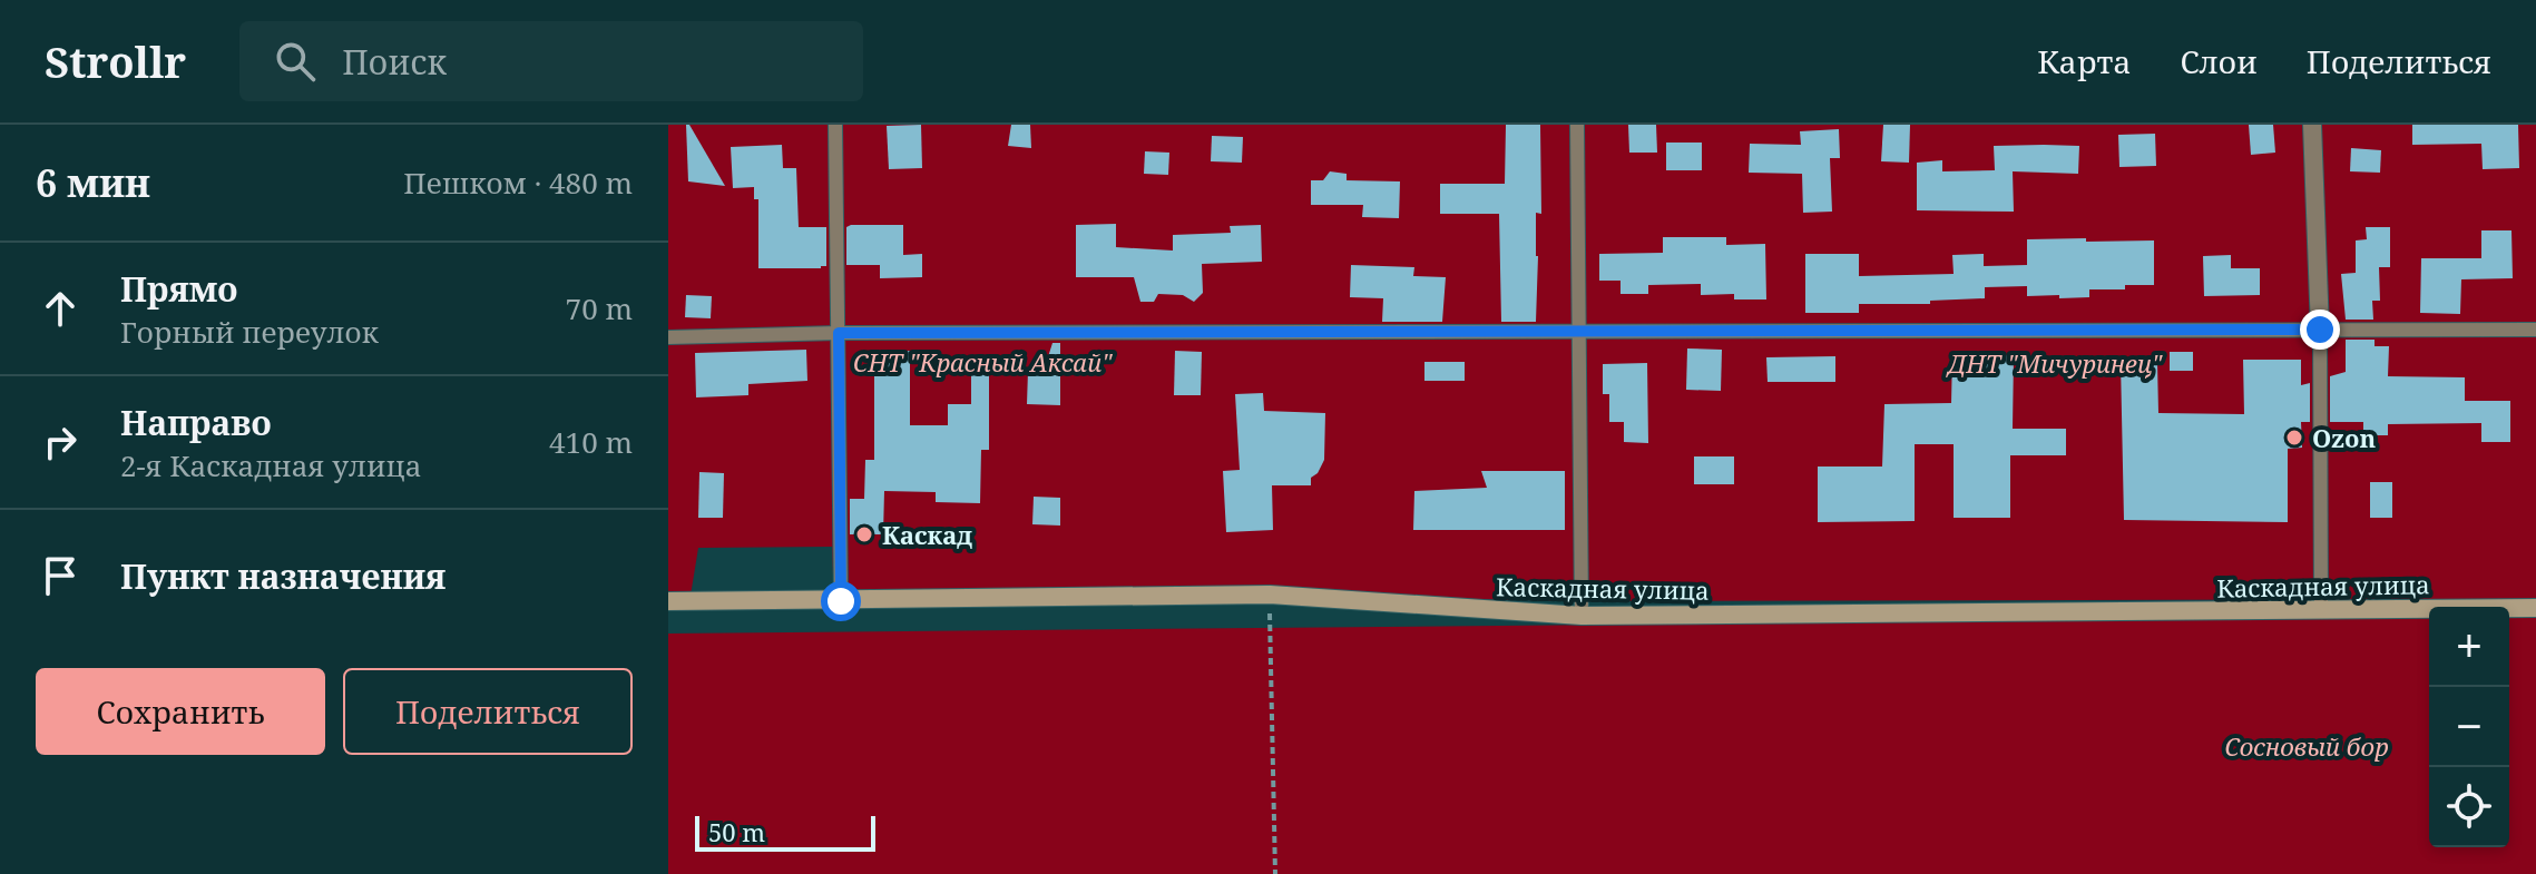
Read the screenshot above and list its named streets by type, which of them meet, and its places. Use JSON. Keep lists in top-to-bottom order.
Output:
{
  "streets": {
    "street": ["Каскадная улица"]
  },
  "parks": ["СНТ \"Красный Аксай\"", "ДНТ \"Мичуринец\"", "Сосновый бор"],
  "places": ["Ozon", "Каскад"],
  "scale_bar": "50 m",
  "page": {
    "header": "Strollr",
    "search": "Поиск",
    "nav": ["Карта", "Слои", "Поделиться"],
    "heading": ["6 мин", "Пешком · 480 m"],
    "list": [
      ["Прямо", "Горный переулок", "70 m"],
      ["Направо", "2-я Каскадная улица", "410 m"],
      "Пункт назначения"
    ],
    "map_buttons": ["+", "−"],
    "buttons": ["Сохранить", "Поделиться"],
    "scale": "50 m"
  }
}
